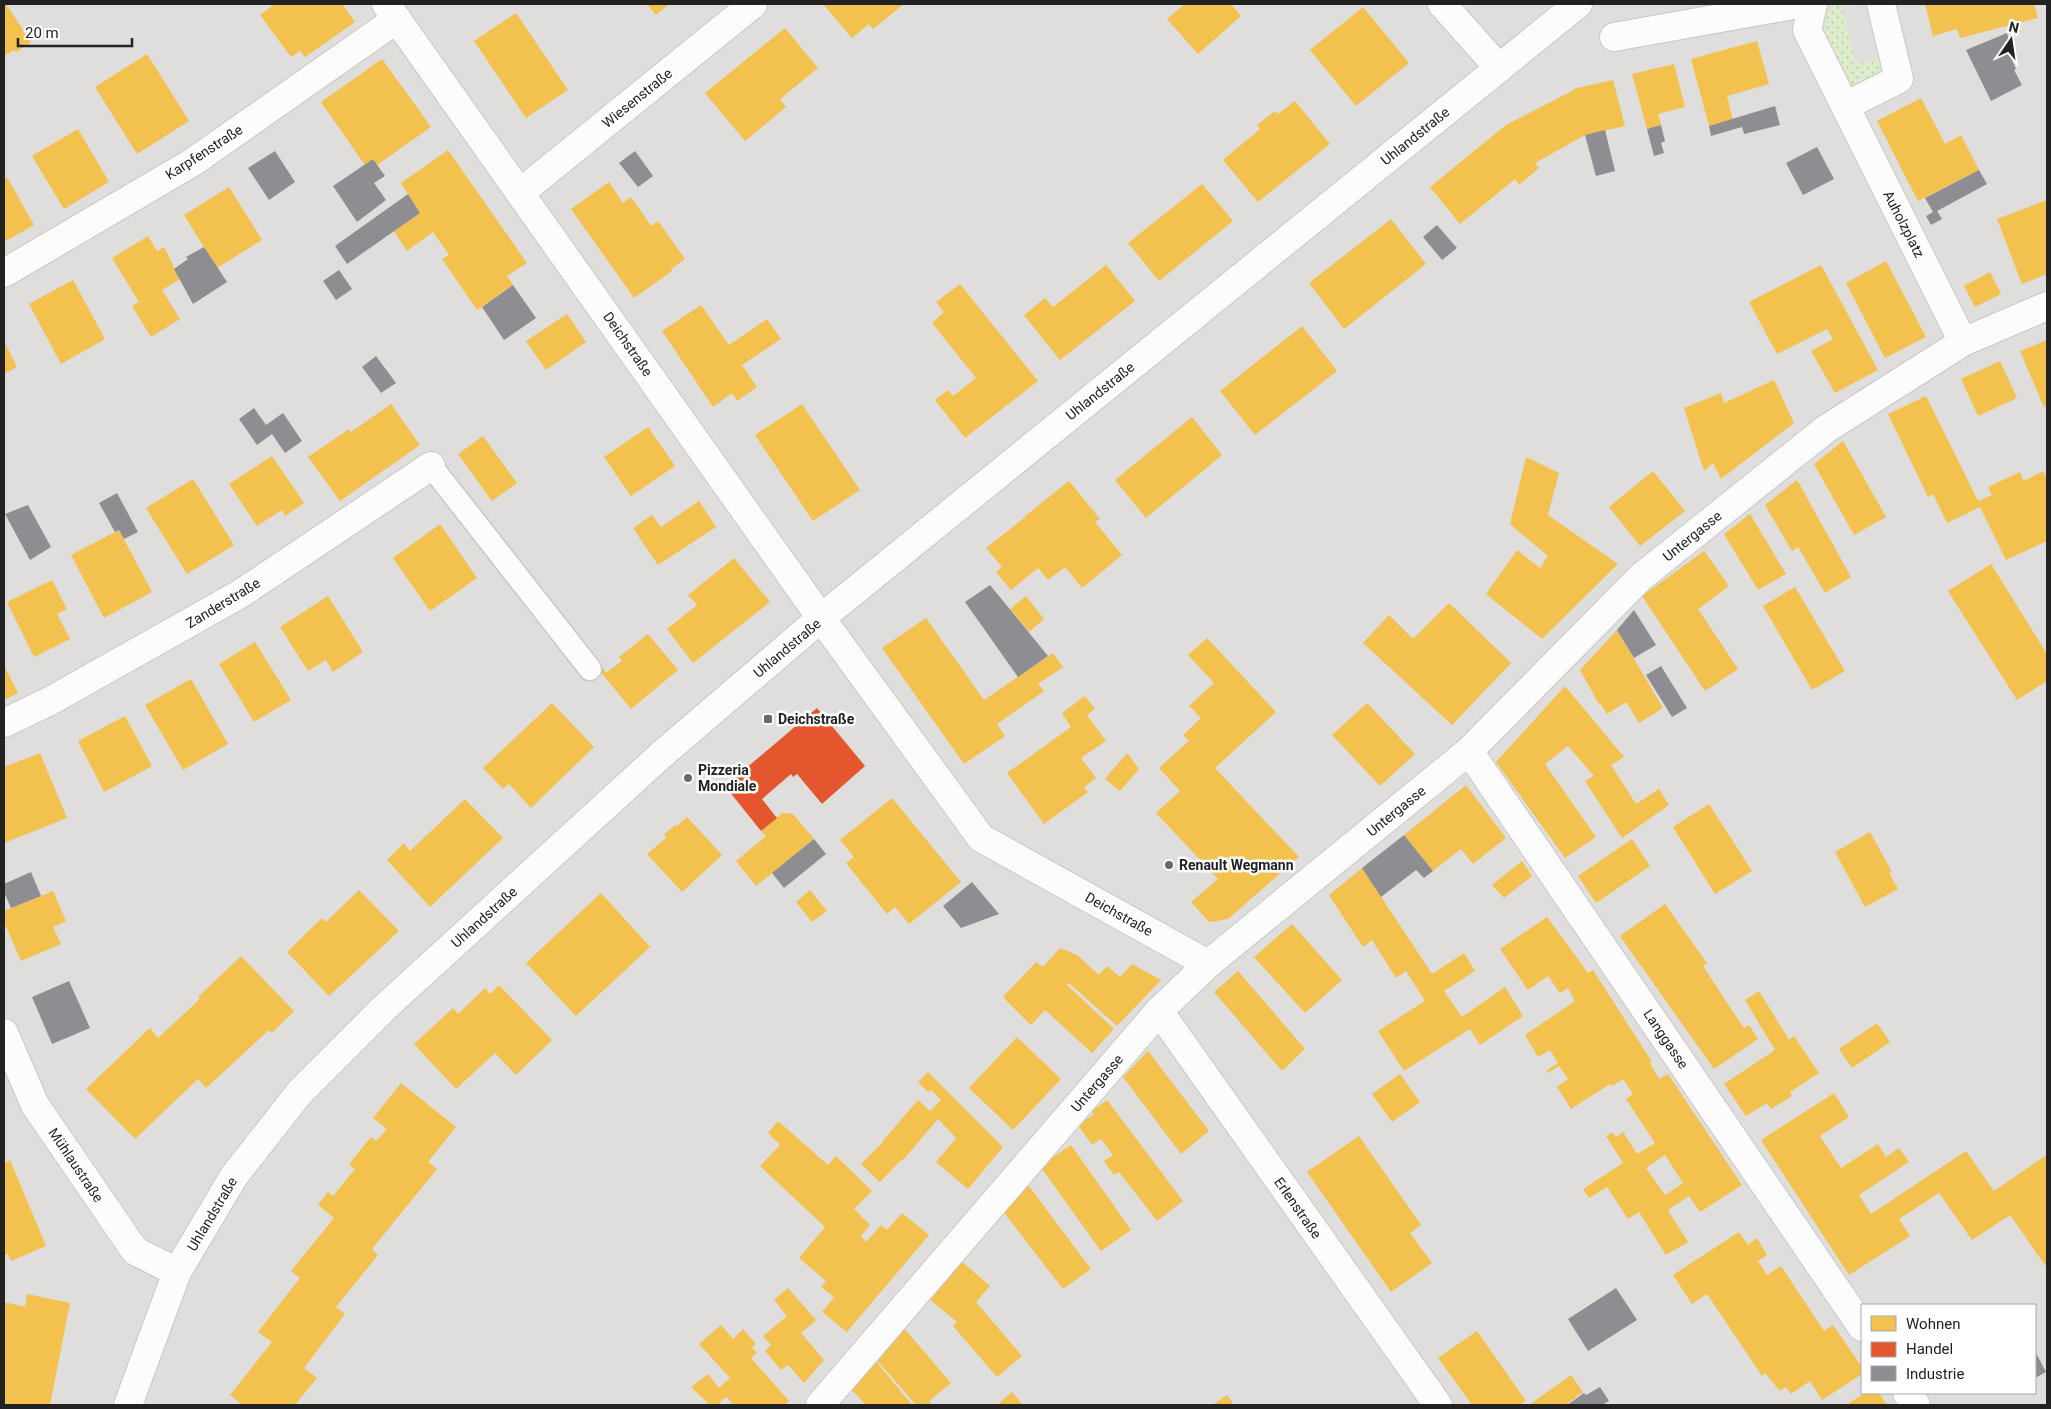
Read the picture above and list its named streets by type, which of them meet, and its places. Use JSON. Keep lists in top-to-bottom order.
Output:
{
  "streets": {
    "street": [
      "Wiesenstraße",
      "Uhlandstraße",
      "Karpfenstraße",
      "Auholzplatz",
      "Deichstraße",
      "Untergasse",
      "Zanderstraße",
      "Langgasse",
      "Mühlaustraße",
      "Erlenstraße"
    ]
  },
  "crossings": [
    ["Wiesenstraße", "Deichstraße"],
    ["Uhlandstraße", "Deichstraße"],
    ["Uhlandstraße", "Mühlaustraße"],
    ["Karpfenstraße", "Deichstraße"],
    ["Auholzplatz", "Untergasse"],
    ["Deichstraße", "Untergasse"],
    ["Untergasse", "Langgasse"],
    ["Untergasse", "Erlenstraße"]
  ],
  "places": {
    "transit": ["Deichstraße"],
    "other": ["Pizzeria Mondiale", "Renault Wegmann"]
  },
  "legend": ["Wohnen", "Handel", "Industrie"],
  "scale_bar": "20 m",
  "north": "top"
}
